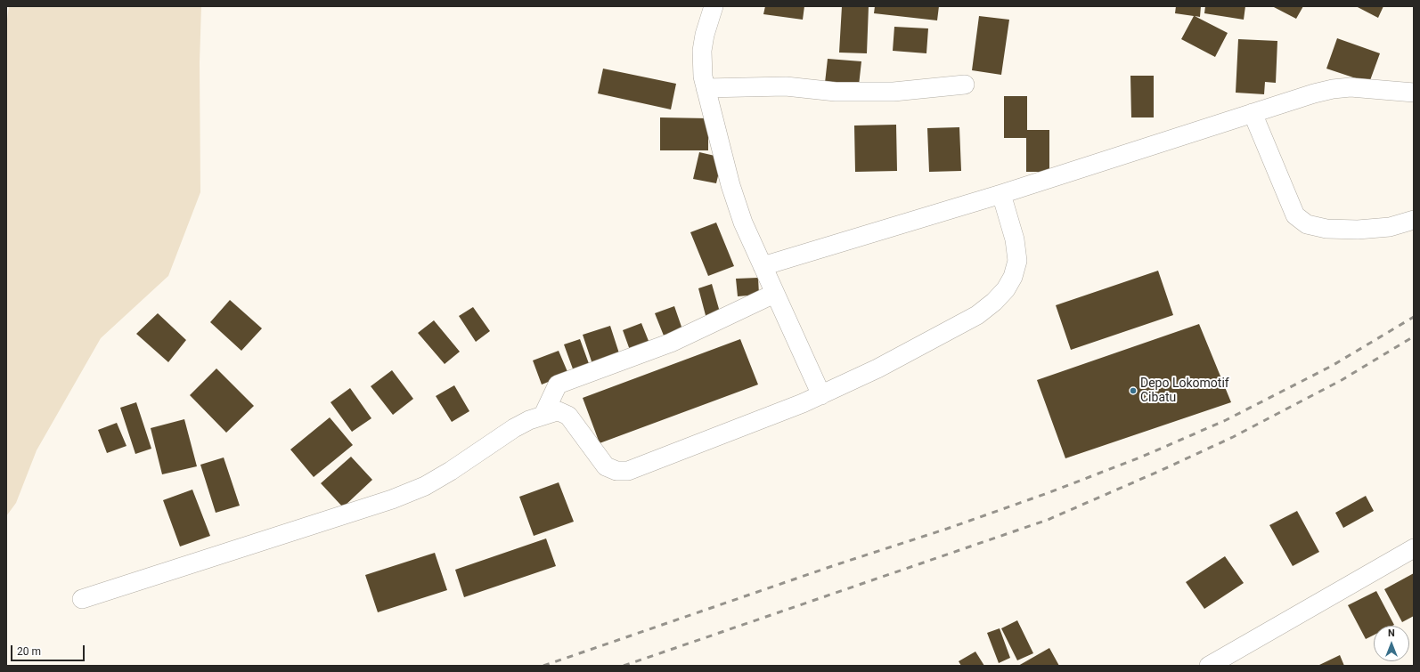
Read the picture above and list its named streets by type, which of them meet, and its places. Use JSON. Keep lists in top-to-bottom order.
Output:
{
  "places": ["Depo Lokomotif Cibatu"],
  "scale_bar": "20 m",
  "north": "top"
}
